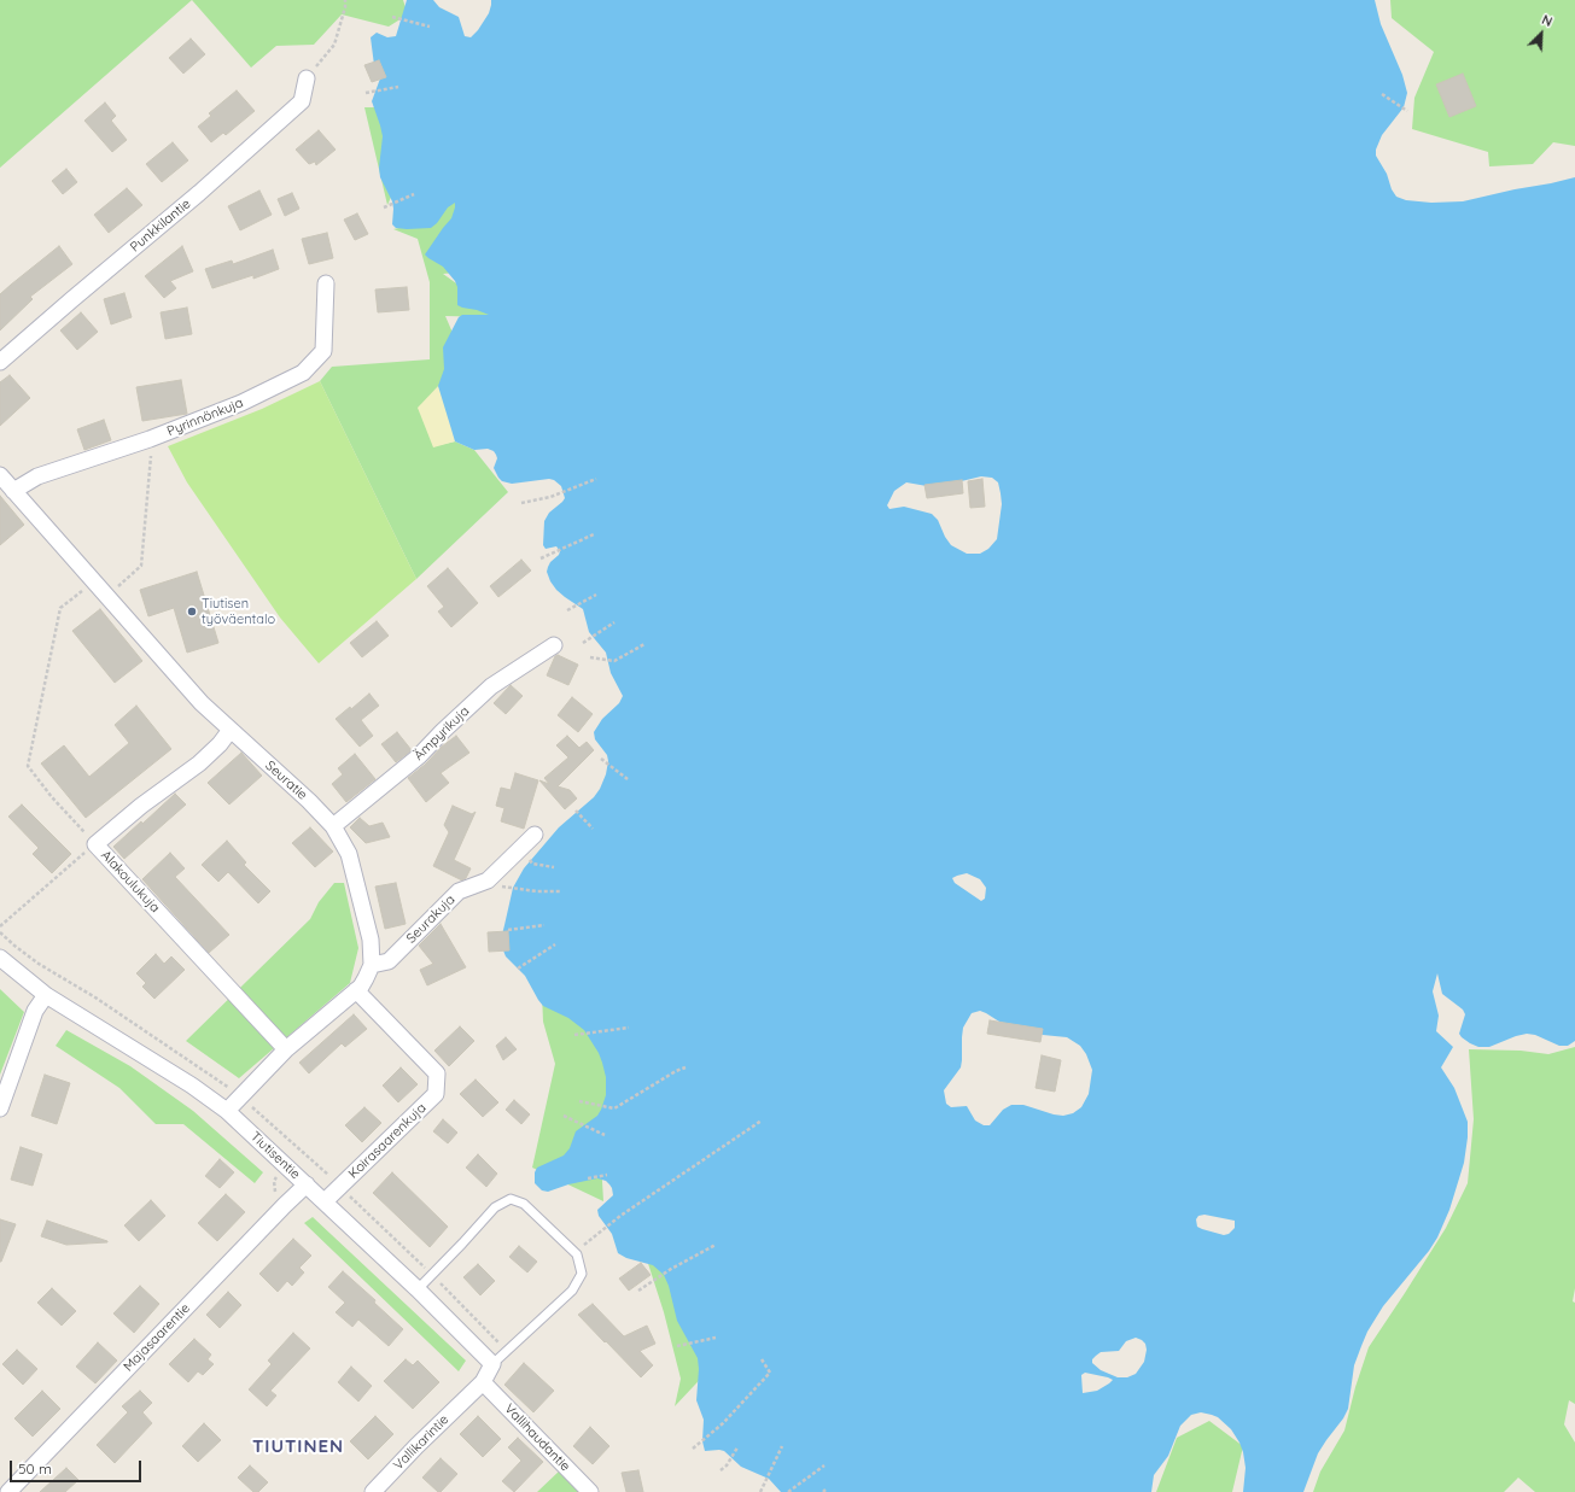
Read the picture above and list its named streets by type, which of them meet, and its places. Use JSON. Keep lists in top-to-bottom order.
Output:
{
  "streets": {
    "street": [
      "Punkkilantie",
      "Pyrinnönkuja",
      "Ämpyrikuja",
      "Seuratie",
      "Alakoulukuja",
      "Seurakuja",
      "Koirasaarenkuja",
      "Tiutisentie",
      "Majasaarentie",
      "Vallihaudantie",
      "Vallikarintie"
    ]
  },
  "crossings": [
    ["Pyrinnönkuja", "Seuratie"],
    ["Ämpyrikuja", "Seuratie"],
    ["Seuratie", "Alakoulukuja"],
    ["Seuratie", "Seurakuja"],
    ["Seuratie", "Koirasaarenkuja"],
    ["Seuratie", "Tiutisentie"],
    ["Koirasaarenkuja", "Tiutisentie"],
    ["Tiutisentie", "Majasaarentie"],
    ["Vallihaudantie", "Vallikarintie"]
  ],
  "districts": ["TIUTINEN"],
  "places": ["Tiutisen työväentalo"],
  "scale_bar": "50 m",
  "north": "top right"
}
